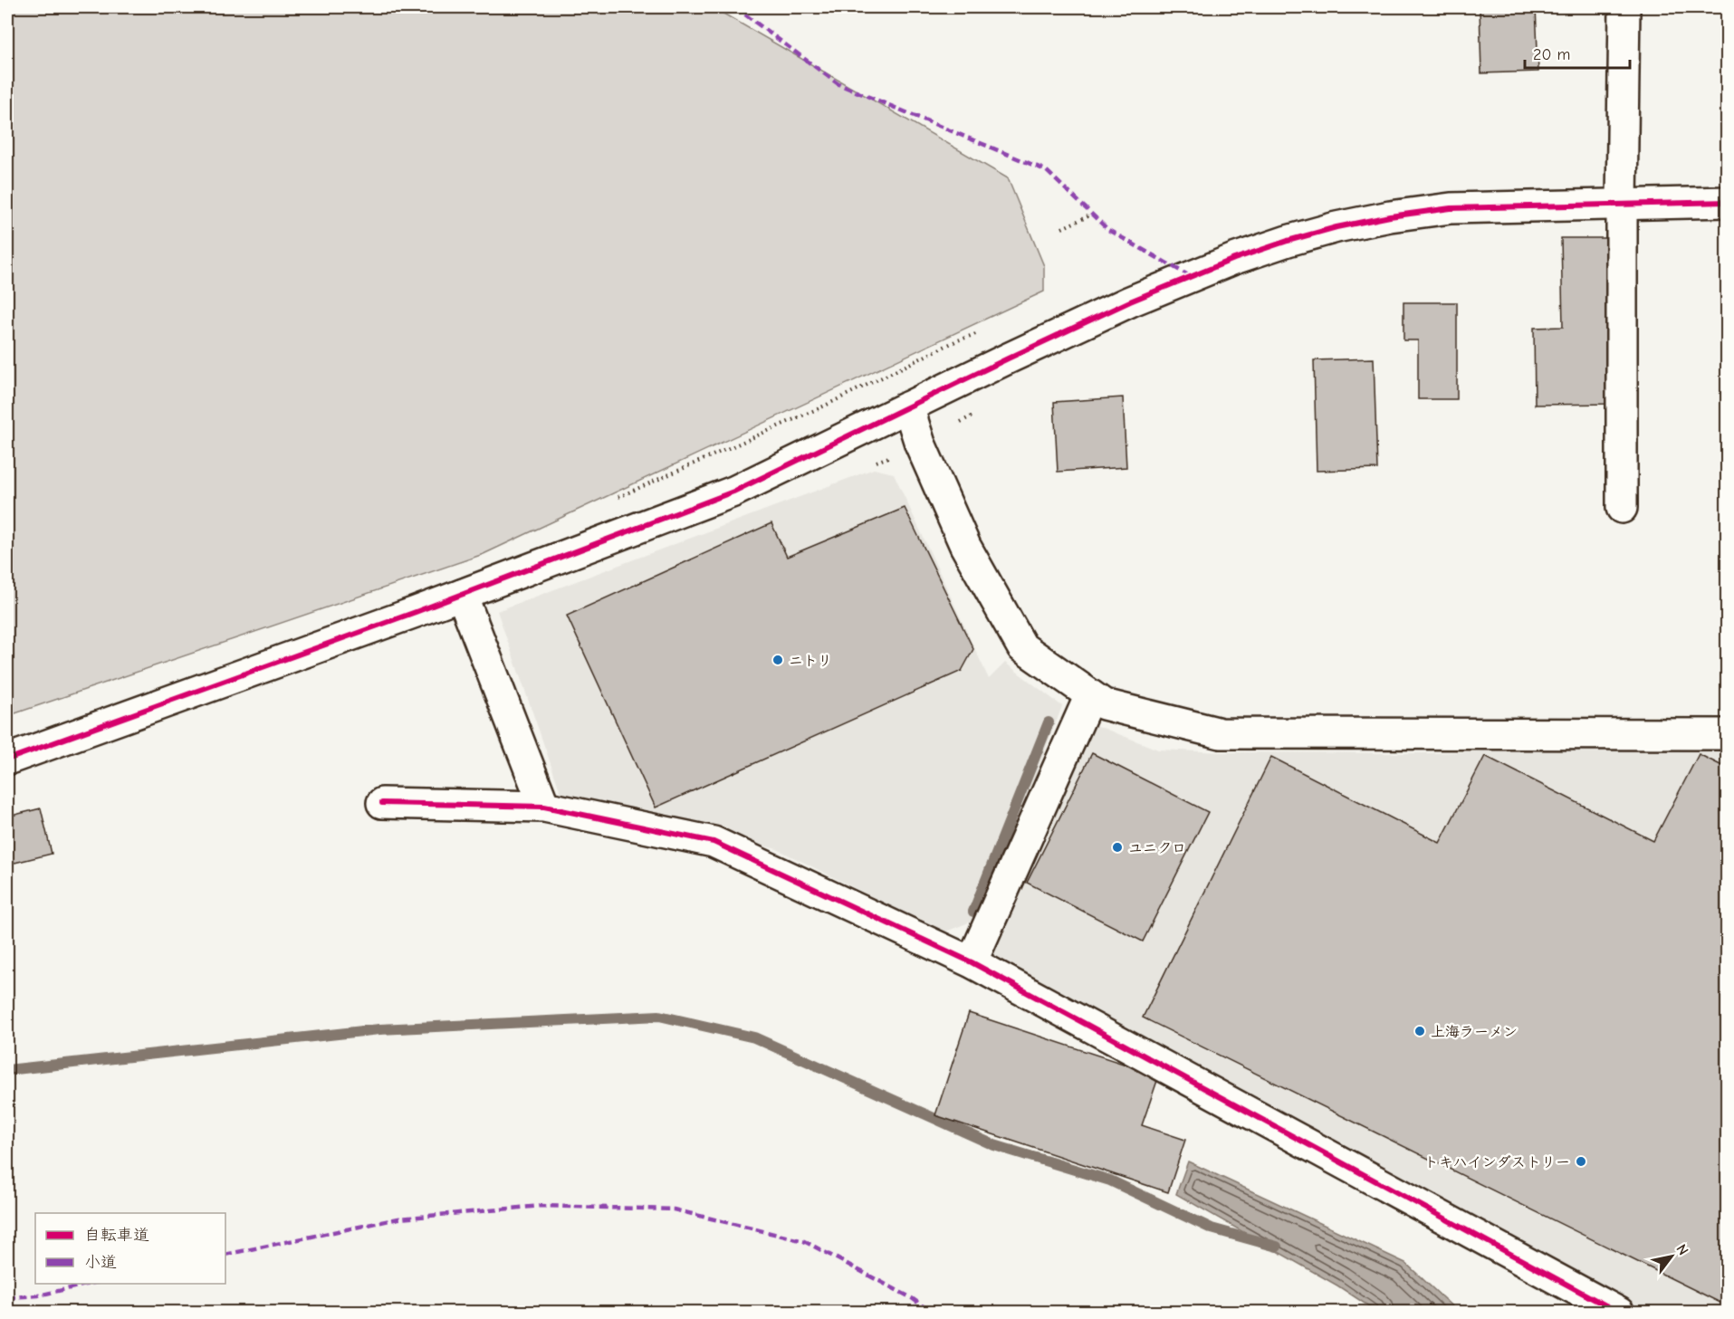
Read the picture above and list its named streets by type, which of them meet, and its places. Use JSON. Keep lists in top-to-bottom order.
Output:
{
  "places": [
    "ニトリ",
    "ユニクロ",
    "上海ラーメン",
    "トキハインダストリー"
  ],
  "legend": ["自転車道", "小道"],
  "scale_bar": "20 m",
  "north": "top right"
}
